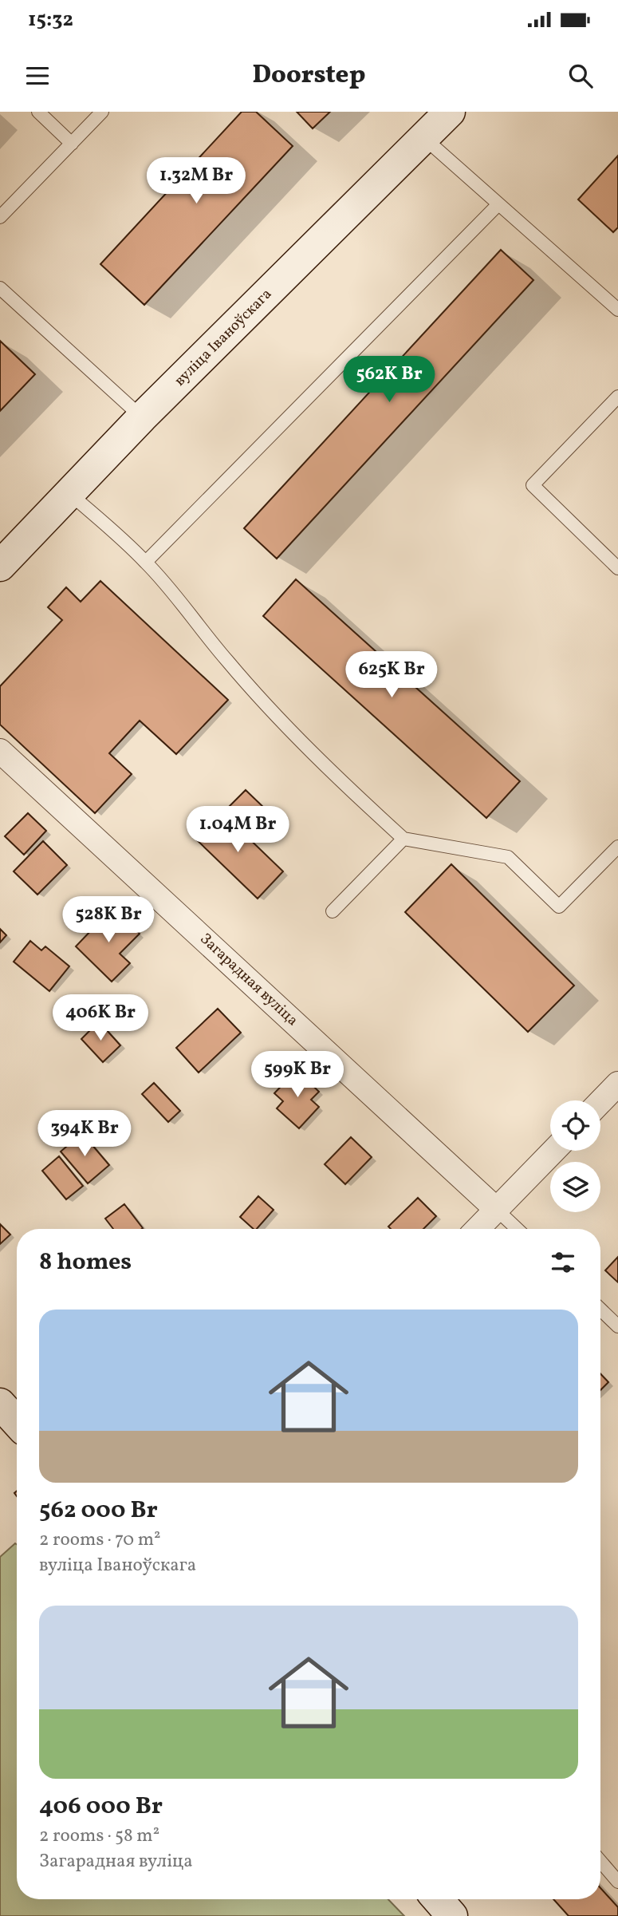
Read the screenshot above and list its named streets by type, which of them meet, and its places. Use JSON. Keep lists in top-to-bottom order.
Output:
{
  "streets": {
    "main road": ["вуліца Іваноўскага"],
    "street": ["Загарадная вуліца"]
  },
  "page": {
    "status": "15:32",
    "header": "Doorstep",
    "price": [
      "1.32M Br",
      "562K Br",
      "625K Br",
      "1.04M Br",
      "528K Br",
      "406K Br",
      "599K Br",
      "394K Br"
    ],
    "heading": "8 homes",
    "list": [
      {
        "name": "562 000 Br",
        "note": "2 rooms · 70 m² · вуліца Іваноўскага"
      },
      {
        "name": "406 000 Br",
        "note": "2 rooms · 58 m² · Загарадная вуліца"
      }
    ]
  }
}
